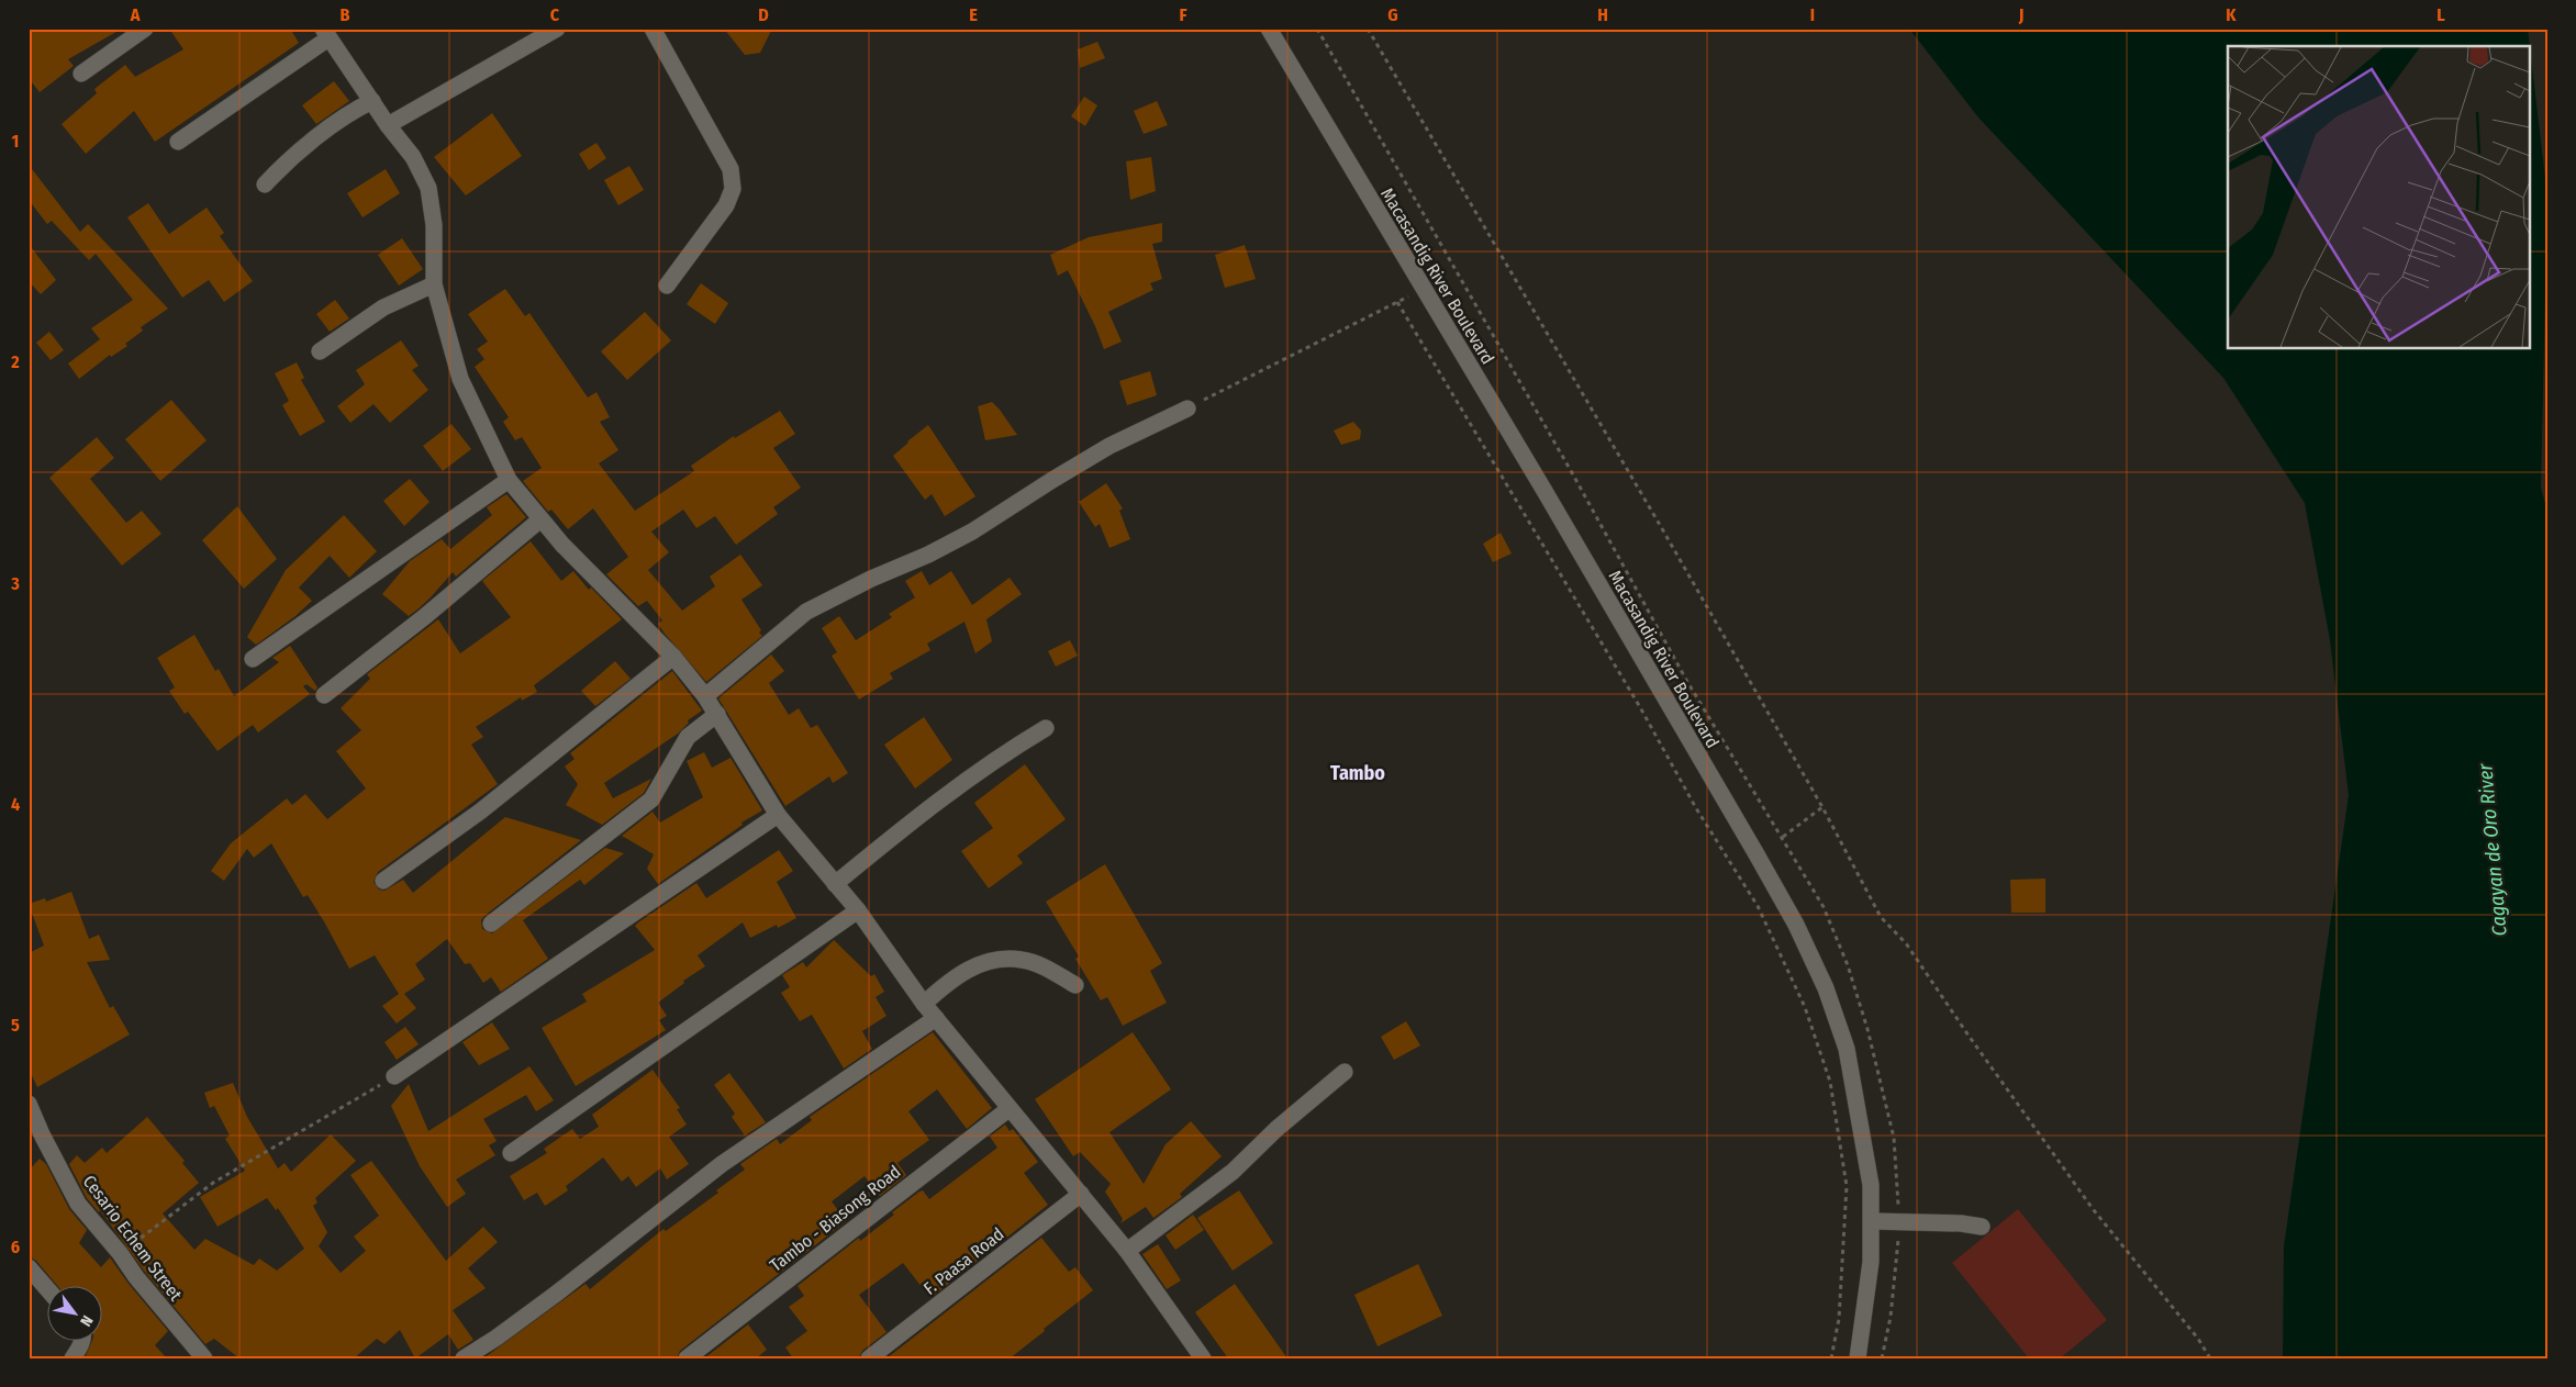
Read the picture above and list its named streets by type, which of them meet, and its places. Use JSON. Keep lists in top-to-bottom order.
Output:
{
  "streets": {
    "street": [
      "Macasandig River Boulevard",
      "Tambo - Biasong Road",
      "Cesario Echem Street",
      "F. Paasa Road"
    ]
  },
  "districts": ["Tambo"],
  "water": ["Cagayan de Oro River"],
  "north": "bottom right",
  "grid": {
    "columns": [
      "A",
      "B",
      "C",
      "D",
      "E",
      "F",
      "G",
      "H",
      "I",
      "J",
      "K",
      "L"
    ],
    "rows": [
      "1",
      "2",
      "3",
      "4",
      "5",
      "6"
    ]
  }
}
